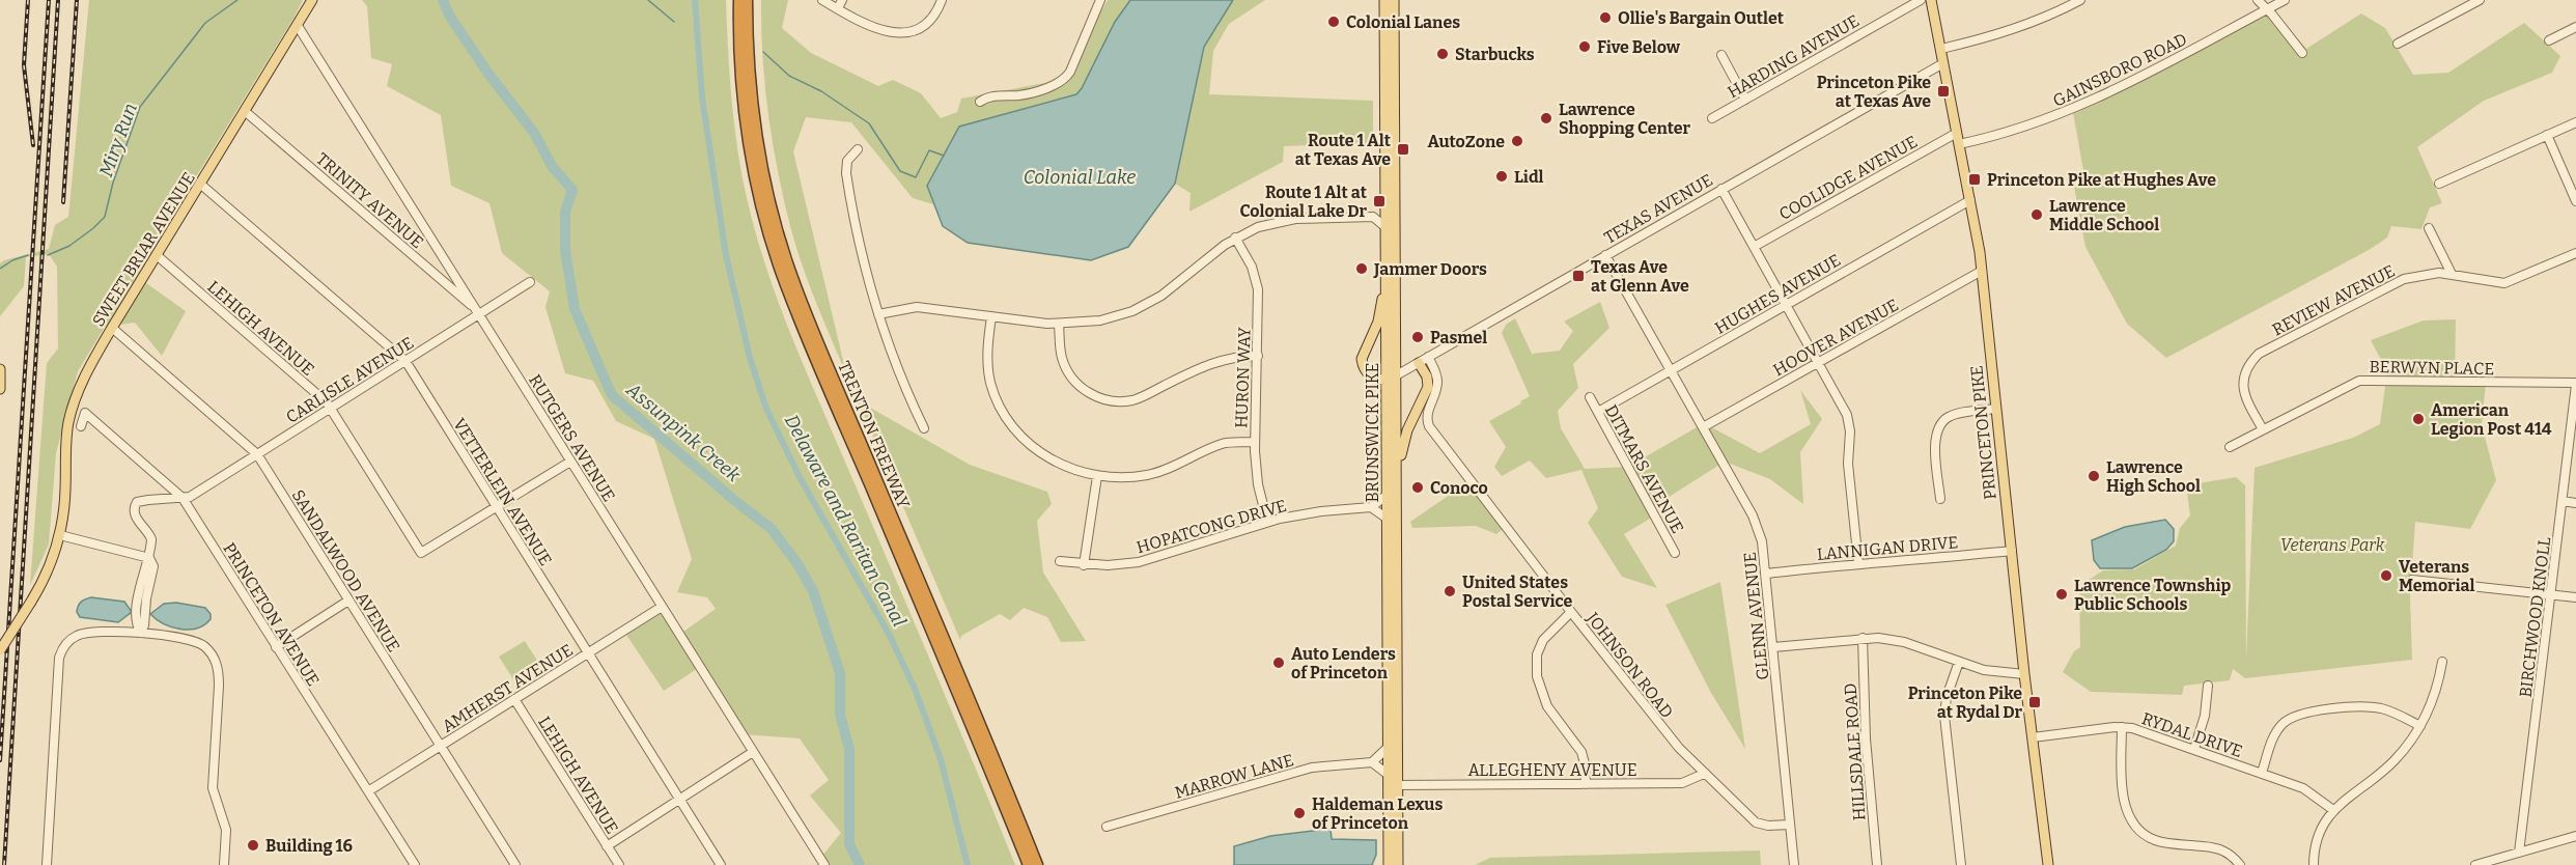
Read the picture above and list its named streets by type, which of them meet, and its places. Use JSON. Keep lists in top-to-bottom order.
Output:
{
  "streets": {
    "highway": ["TRENTON FREEWAY"],
    "main road": ["SWEET BRIAR AVENUE", "BRUNSWICK PIKE", "PRINCETON PIKE"],
    "street": [
      "HARDING AVENUE",
      "GAINSBORO ROAD",
      "COOLIDGE AVENUE",
      "TRINITY AVENUE",
      "TEXAS AVENUE",
      "HUGHES AVENUE",
      "REVIEW AVENUE",
      "LEHIGH AVENUE",
      "HOOVER AVENUE",
      "BERWYN PLACE",
      "HURON WAY",
      "CARLISLE AVENUE",
      "RUTGERS AVENUE",
      "DITMARS AVENUE",
      "VETTERLEIN AVENUE",
      "HOPATCONG DRIVE",
      "LANNIGAN DRIVE",
      "SANDALWOOD AVENUE",
      "PRINCETON AVENUE",
      "GLENN AVENUE",
      "BIRCHWOOD KNOLL",
      "JOHNSON ROAD",
      "AMHERST AVENUE",
      "RYDAL DRIVE",
      "HILLSDALE ROAD",
      "ALLEGHENY AVENUE",
      "MARROW LANE"
    ]
  },
  "crossings": [
    ["GAINSBORO ROAD", "PRINCETON PIKE"],
    ["COOLIDGE AVENUE", "PRINCETON PIKE"],
    ["TRINITY AVENUE", "SWEET BRIAR AVENUE"],
    ["TRINITY AVENUE", "CARLISLE AVENUE"],
    ["TRINITY AVENUE", "RUTGERS AVENUE"],
    ["TEXAS AVENUE", "BRUNSWICK PIKE"],
    ["TEXAS AVENUE", "PRINCETON PIKE"],
    ["TEXAS AVENUE", "GLENN AVENUE"],
    ["TEXAS AVENUE", "JOHNSON ROAD"],
    ["SWEET BRIAR AVENUE", "LEHIGH AVENUE"],
    ["SWEET BRIAR AVENUE", "RUTGERS AVENUE"],
    ["SWEET BRIAR AVENUE", "VETTERLEIN AVENUE"],
    ["SWEET BRIAR AVENUE", "SANDALWOOD AVENUE"],
    ["HUGHES AVENUE", "PRINCETON PIKE"],
    ["HUGHES AVENUE", "DITMARS AVENUE"],
    ["HUGHES AVENUE", "GLENN AVENUE"],
    ["REVIEW AVENUE", "BERWYN PLACE"],
    ["LEHIGH AVENUE", "CARLISLE AVENUE"],
    ["LEHIGH AVENUE", "VETTERLEIN AVENUE"],
    ["LEHIGH AVENUE", "AMHERST AVENUE"],
    ["HOOVER AVENUE", "PRINCETON PIKE"],
    ["HOOVER AVENUE", "GLENN AVENUE"],
    ["BERWYN PLACE", "BIRCHWOOD KNOLL"],
    ["HURON WAY", "HOPATCONG DRIVE"],
    ["CARLISLE AVENUE", "RUTGERS AVENUE"],
    ["CARLISLE AVENUE", "VETTERLEIN AVENUE"],
    ["CARLISLE AVENUE", "SANDALWOOD AVENUE"],
    ["CARLISLE AVENUE", "PRINCETON AVENUE"],
    ["BRUNSWICK PIKE", "ALLEGHENY AVENUE"],
    ["PRINCETON PIKE", "LANNIGAN DRIVE"],
    ["PRINCETON PIKE", "RYDAL DRIVE"],
    ["RUTGERS AVENUE", "AMHERST AVENUE"],
    ["VETTERLEIN AVENUE", "AMHERST AVENUE"],
    ["LANNIGAN DRIVE", "GLENN AVENUE"],
    ["SANDALWOOD AVENUE", "AMHERST AVENUE"],
    ["PRINCETON AVENUE", "AMHERST AVENUE"],
    ["GLENN AVENUE", "JOHNSON ROAD"],
    ["JOHNSON ROAD", "ALLEGHENY AVENUE"]
  ],
  "water": [
    "Miry Run",
    "Colonial Lake",
    "Assunpink Creek",
    "Delaware and Raritan Canal"
  ],
  "parks": ["Veterans Park"],
  "places": {
    "other": [
      "Ollie's Bargain Outlet",
      "Colonial Lanes",
      "Five Below",
      "Starbucks",
      "Lawrence Shopping Center",
      "AutoZone",
      "Lidl",
      "Lawrence Middle School",
      "Jammer Doors",
      "Pasmel",
      "American Legion Post 414",
      "Lawrence High School",
      "Conoco",
      "Veterans Memorial",
      "United States Postal Service",
      "Lawrence Township Public Schools",
      "Auto Lenders of Princeton",
      "Haldeman Lexus of Princeton",
      "Building 16"
    ],
    "transit": [
      "Princeton Pike at Texas Ave",
      "Route 1 Alt at Texas Ave",
      "Princeton Pike at Hughes Ave",
      "Route 1 Alt at Colonial Lake Dr",
      "Texas Ave at Glenn Ave",
      "Princeton Pike at Rydal Dr"
    ]
  }
}
